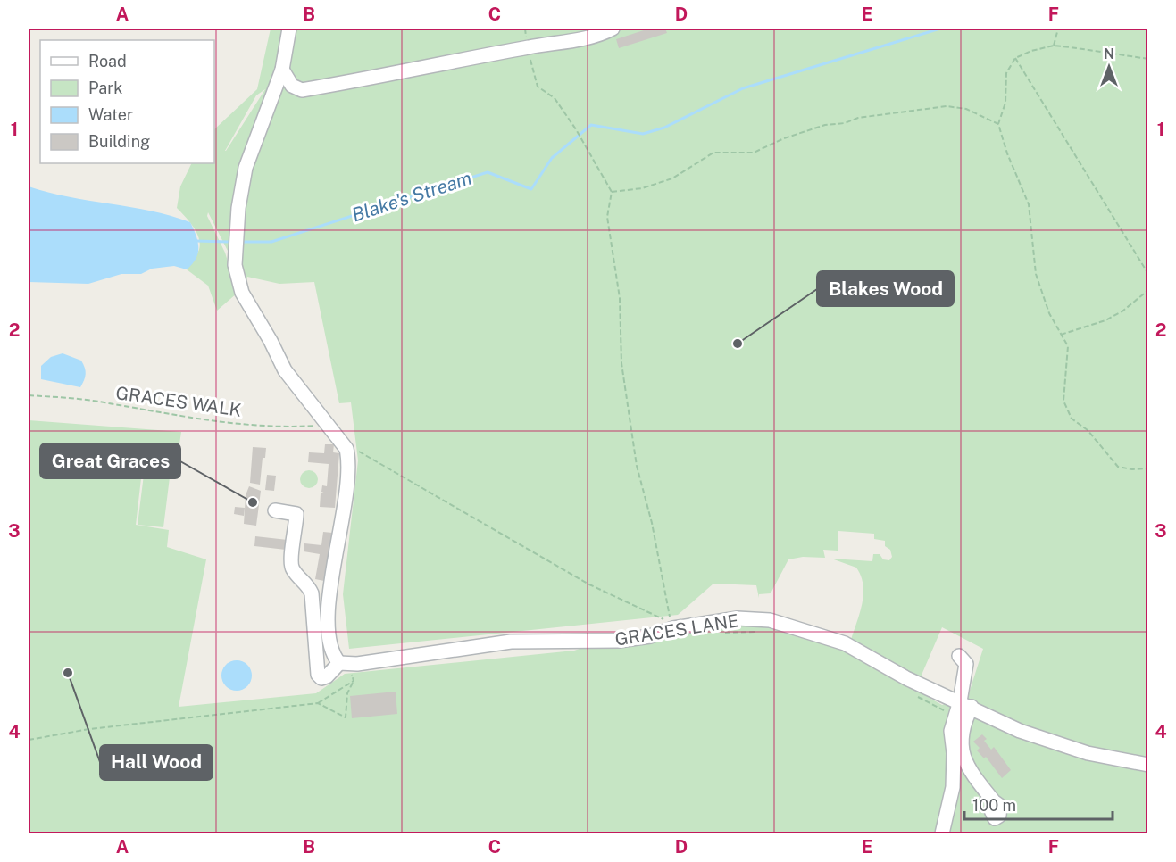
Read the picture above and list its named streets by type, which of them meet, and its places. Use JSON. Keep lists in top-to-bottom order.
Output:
{
  "streets": {
    "street": ["GRACES LANE"],
    "path": ["GRACES WALK"]
  },
  "water": ["Blake's Stream"],
  "places": ["Blakes Wood", "Great Graces", "Hall Wood"],
  "legend": [
    "Road",
    "Park",
    "Water",
    "Building"
  ],
  "scale_bar": "100 m",
  "north": "top",
  "grid": {
    "columns": [
      "A",
      "B",
      "C",
      "D",
      "E",
      "F"
    ],
    "rows": [
      "1",
      "2",
      "3",
      "4"
    ]
  }
}
